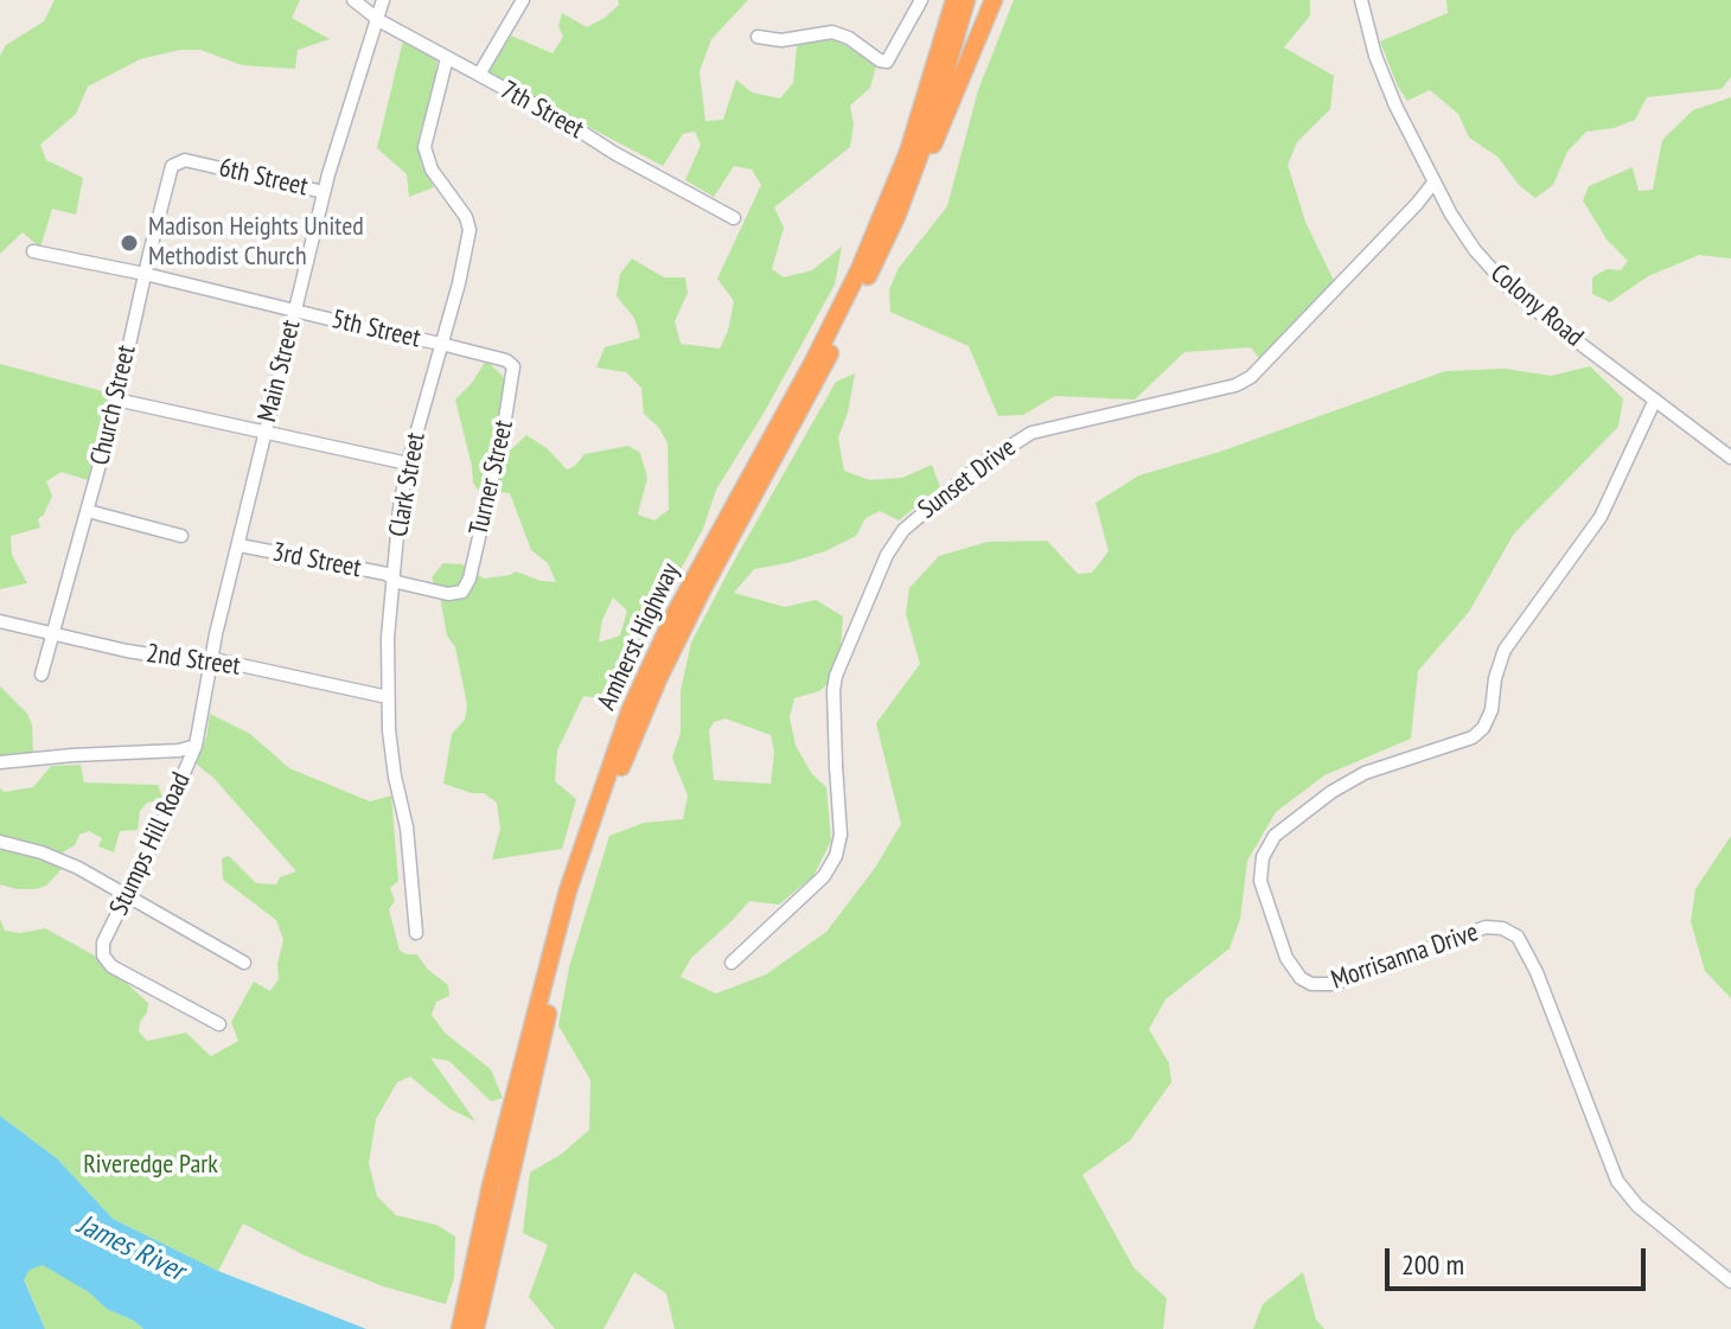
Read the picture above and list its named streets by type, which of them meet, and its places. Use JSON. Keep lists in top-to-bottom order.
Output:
{
  "streets": {
    "highway": ["Amherst Highway"],
    "street": [
      "7th Street",
      "6th Street",
      "Colony Road",
      "5th Street",
      "Main Street",
      "Church Street",
      "Turner Street",
      "Sunset Drive",
      "Clark Street",
      "3rd Street",
      "2nd Street",
      "Stumps Hill Road",
      "Morrisanna Drive"
    ]
  },
  "crossings": [
    ["7th Street", "Main Street"],
    ["7th Street", "Clark Street"],
    ["6th Street", "Main Street"],
    ["6th Street", "Church Street"],
    ["Colony Road", "Sunset Drive"],
    ["Colony Road", "Morrisanna Drive"],
    ["5th Street", "Main Street"],
    ["5th Street", "Church Street"],
    ["5th Street", "Turner Street"],
    ["5th Street", "Clark Street"],
    ["Main Street", "3rd Street"],
    ["Main Street", "2nd Street"],
    ["Main Street", "Stumps Hill Road"],
    ["Church Street", "2nd Street"],
    ["Turner Street", "Clark Street"],
    ["Turner Street", "3rd Street"],
    ["Clark Street", "3rd Street"],
    ["Clark Street", "2nd Street"]
  ],
  "water": ["James River"],
  "parks": ["Riveredge Park"],
  "places": ["Madison Heights United Methodist Church"],
  "scale_bar": "200 m"
}
